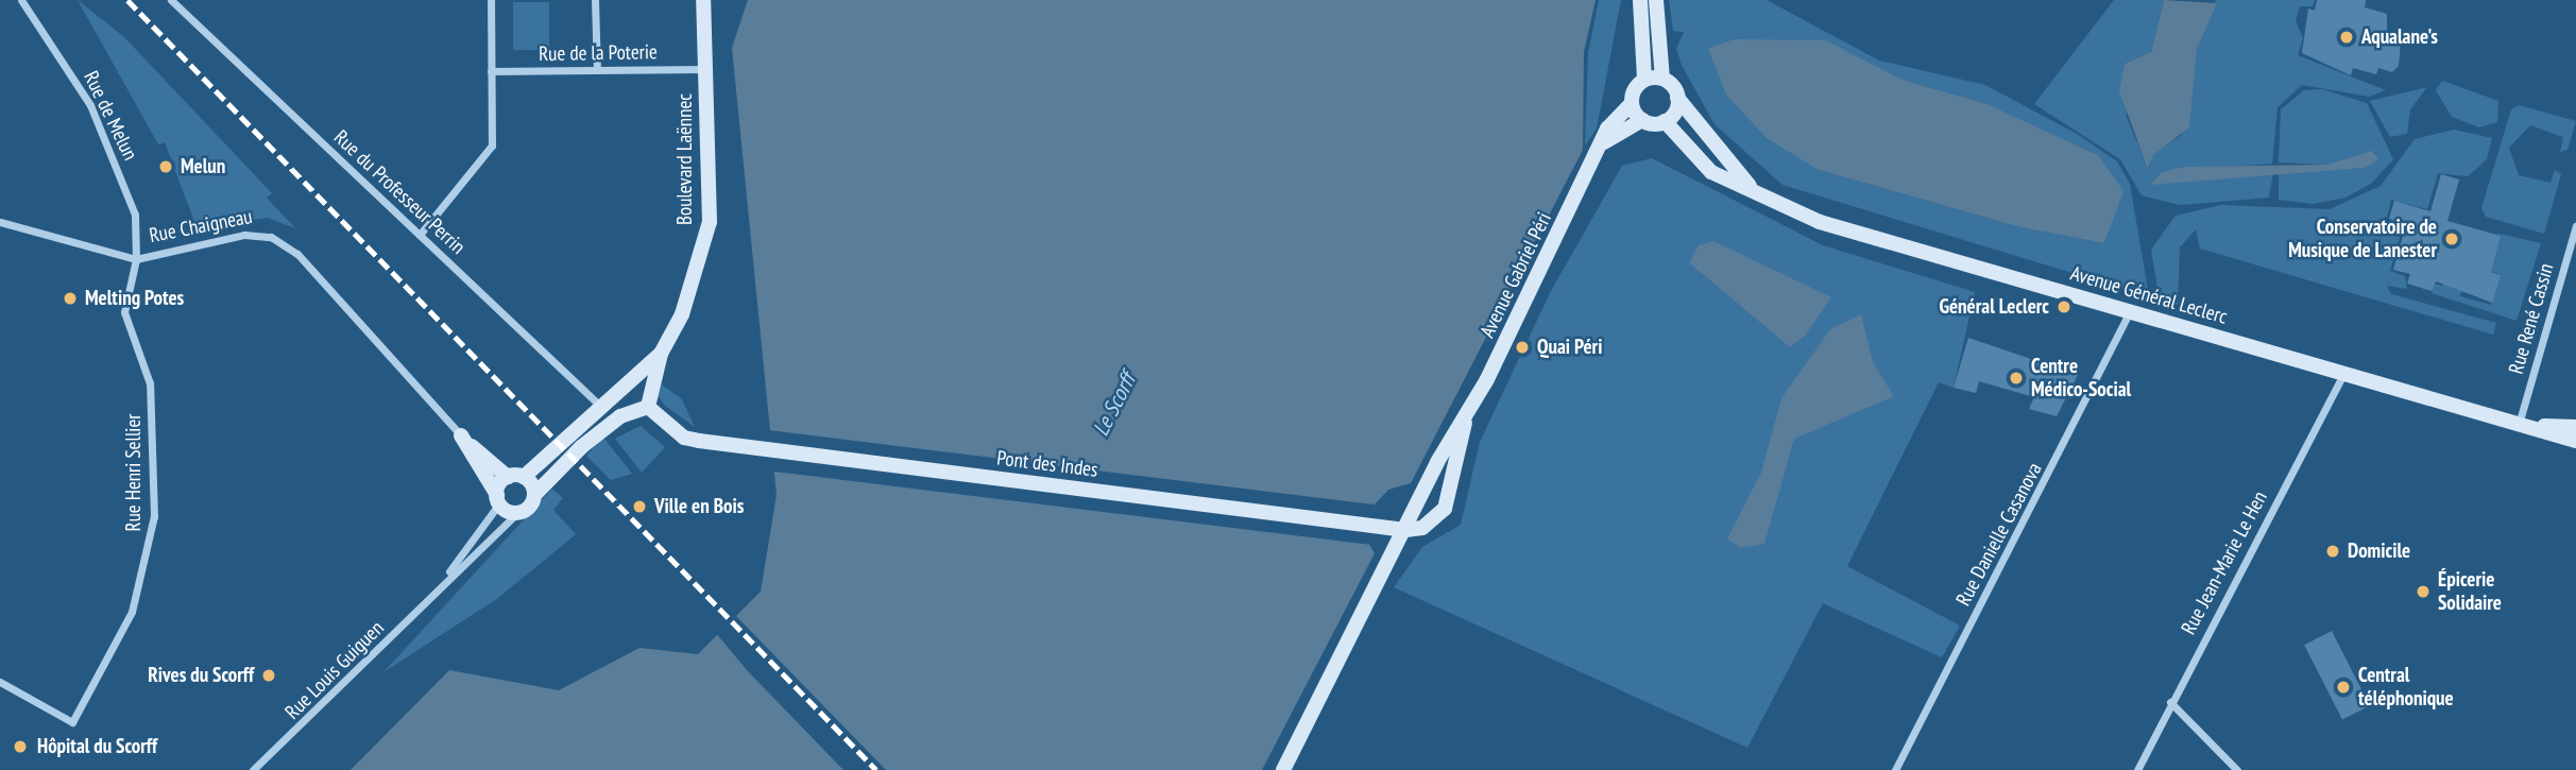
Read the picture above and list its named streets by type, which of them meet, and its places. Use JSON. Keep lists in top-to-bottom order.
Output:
{
  "streets": {
    "main road": [
      "Boulevard Laënnec",
      "Rue Chaigneau",
      "Avenue Gabriel Péri",
      "Avenue Général Leclerc",
      "Pont des Indes"
    ],
    "street": [
      "Rue de la Poterie",
      "Rue de Melun",
      "Rue du Professeur Perrin",
      "Rue René Cassin",
      "Rue Henri Sellier",
      "Rue Danielle Casanova",
      "Rue Jean-Marie Le Hen",
      "Rue Louis Guiguen"
    ]
  },
  "crossings": [
    ["Rue de la Poterie", "Boulevard Laënnec"],
    ["Rue de Melun", "Rue Chaigneau"],
    ["Rue de Melun", "Rue Henri Sellier"],
    ["Boulevard Laënnec", "Pont des Indes"],
    ["Rue Chaigneau", "Rue Henri Sellier"],
    ["Rue Chaigneau", "Rue Louis Guiguen"],
    ["Avenue Gabriel Péri", "Avenue Général Leclerc"],
    ["Avenue Gabriel Péri", "Pont des Indes"],
    ["Avenue Général Leclerc", "Rue René Cassin"],
    ["Avenue Général Leclerc", "Rue Danielle Casanova"],
    ["Avenue Général Leclerc", "Rue Jean-Marie Le Hen"]
  ],
  "water": ["Le Scorff"],
  "places": [
    "Aqualane's",
    "Melun",
    "Conservatoire de Musique de Lanester",
    "Melting Potes",
    "Général Leclerc",
    "Quai Péri",
    "Centre Médico-Social",
    "Ville en Bois",
    "Domicile",
    "Épicerie Solidaire",
    "Rives du Scorff",
    "Central téléphonique",
    "Hôpital du Scorff"
  ]
}
